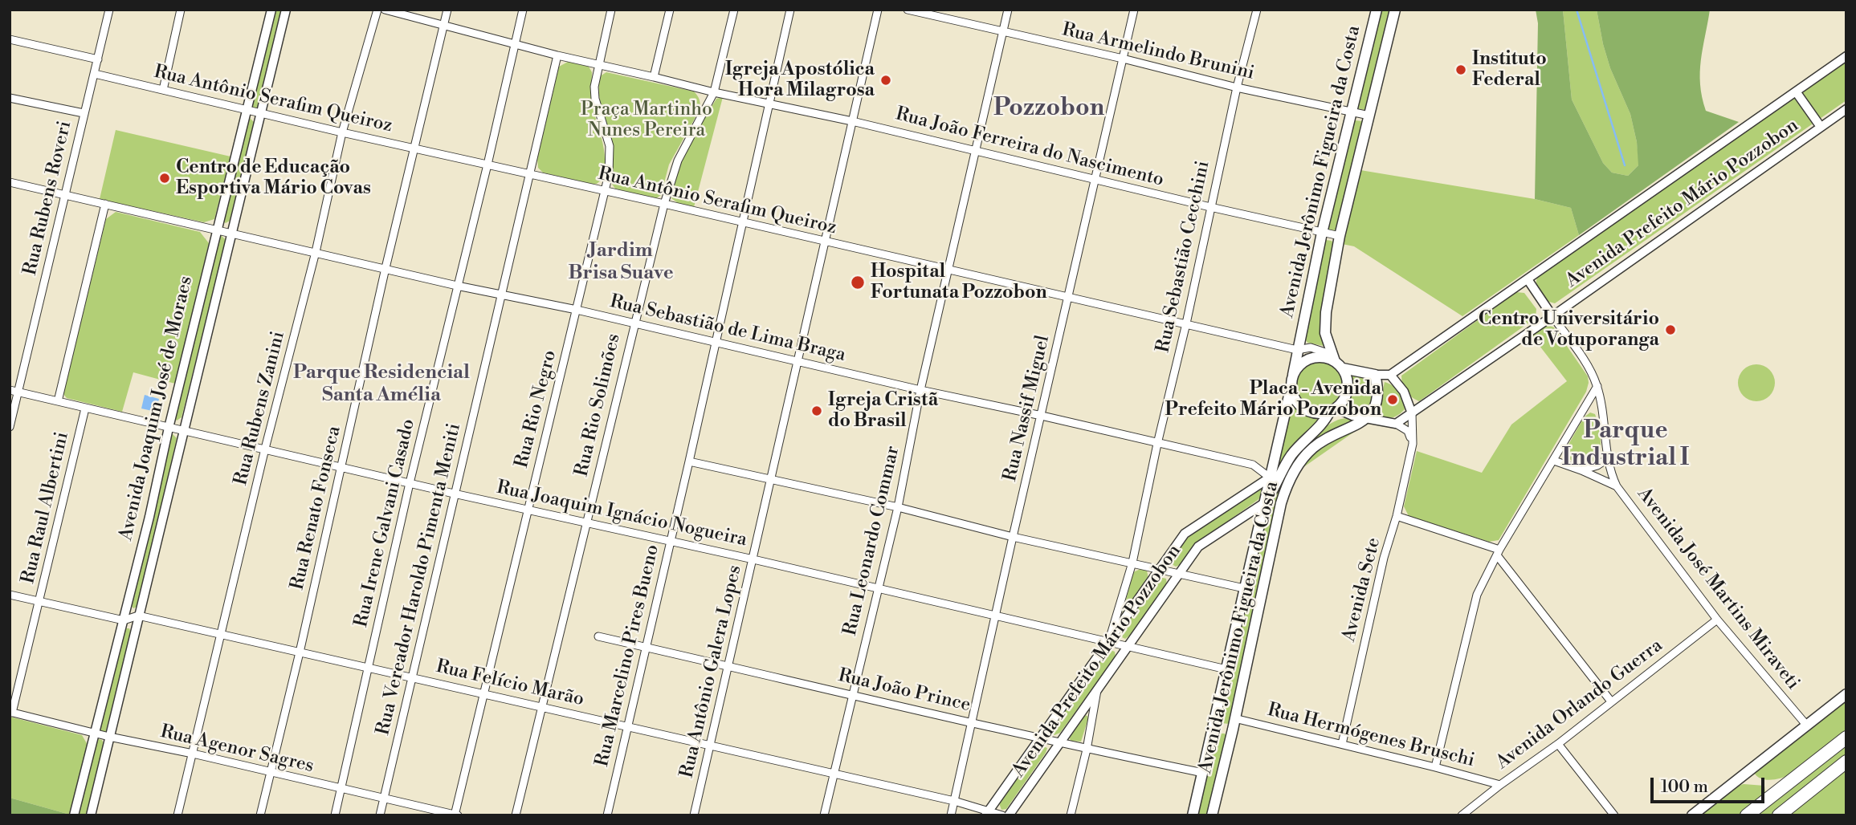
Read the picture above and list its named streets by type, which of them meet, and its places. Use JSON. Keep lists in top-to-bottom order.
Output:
{
  "streets": {
    "main road": ["Avenida Jerônimo Figueira da Costa", "Avenida Prefeito Mário Pozzobon"],
    "street": [
      "Rua Armelindo Brunini",
      "Rua Antônio Serafim Queiroz",
      "Rua João Ferreira do Nascimento",
      "Rua Rubens Roveri",
      "Rua Sebastião Cecchini",
      "Rua Sebastião de Lima Braga",
      "Rua Rio Solimões",
      "Avenida Joaquim José de Moraes",
      "Rua Rubens Zanini",
      "Rua Nassif Miguel",
      "Rua Rio Negro",
      "Rua Raul Albertini",
      "Rua Renato Fonseca",
      "Rua Joaquim Ignácio Nogueira",
      "Rua Irene Galvani Casado",
      "Rua Leonardo Commar",
      "Rua Vereador Haroldo Pimenta Meniti",
      "Avenida José Martins Miraveti",
      "Avenida Sete",
      "Rua Marcelino Pires Bueno",
      "Rua Antônio Galera Lopes",
      "Rua Felício Marão",
      "Rua João Prince",
      "Avenida Orlando Guerra",
      "Rua Hermógenes Bruschi",
      "Rua Agenor Sagres"
    ]
  },
  "crossings": [
    ["Rua Armelindo Brunini", "Avenida Jerônimo Figueira da Costa"],
    ["Rua Armelindo Brunini", "Rua Sebastião Cecchini"],
    ["Rua Armelindo Brunini", "Rua Nassif Miguel"],
    ["Rua Armelindo Brunini", "Rua Leonardo Commar"],
    ["Rua Antônio Serafim Queiroz", "Avenida Jerônimo Figueira da Costa"],
    ["Rua Antônio Serafim Queiroz", "Rua Rubens Roveri"],
    ["Rua Antônio Serafim Queiroz", "Avenida Prefeito Mário Pozzobon"],
    ["Rua Antônio Serafim Queiroz", "Rua Sebastião Cecchini"],
    ["Rua Antônio Serafim Queiroz", "Rua Rio Solimões"],
    ["Rua Antônio Serafim Queiroz", "Avenida Joaquim José de Moraes"],
    ["Rua Antônio Serafim Queiroz", "Rua Rubens Zanini"],
    ["Rua Antônio Serafim Queiroz", "Rua Nassif Miguel"],
    ["Rua Antônio Serafim Queiroz", "Rua Rio Negro"],
    ["Rua Antônio Serafim Queiroz", "Rua Renato Fonseca"],
    ["Rua Antônio Serafim Queiroz", "Rua Irene Galvani Casado"],
    ["Rua Antônio Serafim Queiroz", "Rua Leonardo Commar"],
    ["Rua Antônio Serafim Queiroz", "Rua Vereador Haroldo Pimenta Meniti"],
    ["Rua Antônio Serafim Queiroz", "Rua Marcelino Pires Bueno"],
    ["Rua Antônio Serafim Queiroz", "Rua Antônio Galera Lopes"],
    ["Rua João Ferreira do Nascimento", "Avenida Jerônimo Figueira da Costa"],
    ["Rua João Ferreira do Nascimento", "Rua Sebastião Cecchini"],
    ["Rua João Ferreira do Nascimento", "Rua Rio Solimões"],
    ["Rua João Ferreira do Nascimento", "Rua Nassif Miguel"],
    ["Rua João Ferreira do Nascimento", "Rua Rio Negro"],
    ["Rua João Ferreira do Nascimento", "Rua Renato Fonseca"],
    ["Rua João Ferreira do Nascimento", "Rua Irene Galvani Casado"],
    ["Rua João Ferreira do Nascimento", "Rua Leonardo Commar"],
    ["Rua João Ferreira do Nascimento", "Rua Vereador Haroldo Pimenta Meniti"],
    ["Rua João Ferreira do Nascimento", "Rua Marcelino Pires Bueno"],
    ["Rua João Ferreira do Nascimento", "Rua Antônio Galera Lopes"],
    ["Avenida Jerônimo Figueira da Costa", "Avenida Prefeito Mário Pozzobon"],
    ["Avenida Jerônimo Figueira da Costa", "Rua Sebastião de Lima Braga"],
    ["Avenida Jerônimo Figueira da Costa", "Rua Joaquim Ignácio Nogueira"],
    ["Avenida Jerônimo Figueira da Costa", "Rua João Prince"],
    ["Avenida Jerônimo Figueira da Costa", "Rua Hermógenes Bruschi"],
    ["Rua Rubens Roveri", "Rua Sebastião de Lima Braga"],
    ["Rua Rubens Roveri", "Rua Joaquim Ignácio Nogueira"],
    ["Avenida Prefeito Mário Pozzobon", "Rua Sebastião Cecchini"],
    ["Avenida Prefeito Mário Pozzobon", "Rua Sebastião de Lima Braga"],
    ["Avenida Prefeito Mário Pozzobon", "Rua Joaquim Ignácio Nogueira"],
    ["Avenida Prefeito Mário Pozzobon", "Avenida José Martins Miraveti"],
    ["Avenida Prefeito Mário Pozzobon", "Avenida Sete"],
    ["Avenida Prefeito Mário Pozzobon", "Rua Felício Marão"],
    ["Avenida Prefeito Mário Pozzobon", "Rua João Prince"],
    ["Rua Sebastião Cecchini", "Rua Sebastião de Lima Braga"],
    ["Rua Sebastião Cecchini", "Rua Joaquim Ignácio Nogueira"],
    ["Rua Sebastião de Lima Braga", "Rua Rio Solimões"],
    ["Rua Sebastião de Lima Braga", "Avenida Joaquim José de Moraes"],
    ["Rua Sebastião de Lima Braga", "Rua Rubens Zanini"],
    ["Rua Sebastião de Lima Braga", "Rua Nassif Miguel"],
    ["Rua Sebastião de Lima Braga", "Rua Rio Negro"],
    ["Rua Sebastião de Lima Braga", "Rua Renato Fonseca"],
    ["Rua Sebastião de Lima Braga", "Rua Irene Galvani Casado"],
    ["Rua Sebastião de Lima Braga", "Rua Leonardo Commar"],
    ["Rua Sebastião de Lima Braga", "Rua Vereador Haroldo Pimenta Meniti"],
    ["Rua Sebastião de Lima Braga", "Rua Marcelino Pires Bueno"],
    ["Rua Sebastião de Lima Braga", "Rua Antônio Galera Lopes"],
    ["Rua Rio Solimões", "Rua Joaquim Ignácio Nogueira"],
    ["Rua Rio Solimões", "Rua Felício Marão"],
    ["Avenida Joaquim José de Moraes", "Rua Joaquim Ignácio Nogueira"],
    ["Avenida Joaquim José de Moraes", "Rua Felício Marão"],
    ["Avenida Joaquim José de Moraes", "Rua Agenor Sagres"],
    ["Rua Rubens Zanini", "Rua Joaquim Ignácio Nogueira"],
    ["Rua Rubens Zanini", "Rua Felício Marão"],
    ["Rua Rubens Zanini", "Rua Agenor Sagres"],
    ["Rua Nassif Miguel", "Rua Joaquim Ignácio Nogueira"],
    ["Rua Nassif Miguel", "Rua Felício Marão"],
    ["Rua Nassif Miguel", "Rua João Prince"],
    ["Rua Rio Negro", "Rua Joaquim Ignácio Nogueira"],
    ["Rua Rio Negro", "Rua Felício Marão"],
    ["Rua Rio Negro", "Rua Agenor Sagres"],
    ["Rua Raul Albertini", "Rua Joaquim Ignácio Nogueira"],
    ["Rua Raul Albertini", "Rua Agenor Sagres"],
    ["Rua Renato Fonseca", "Rua Joaquim Ignácio Nogueira"],
    ["Rua Renato Fonseca", "Rua Felício Marão"],
    ["Rua Renato Fonseca", "Rua Agenor Sagres"],
    ["Rua Joaquim Ignácio Nogueira", "Rua Irene Galvani Casado"],
    ["Rua Joaquim Ignácio Nogueira", "Rua Leonardo Commar"],
    ["Rua Joaquim Ignácio Nogueira", "Rua Vereador Haroldo Pimenta Meniti"],
    ["Rua Joaquim Ignácio Nogueira", "Rua Marcelino Pires Bueno"],
    ["Rua Joaquim Ignácio Nogueira", "Rua Antônio Galera Lopes"],
    ["Rua Irene Galvani Casado", "Rua Felício Marão"],
    ["Rua Irene Galvani Casado", "Rua Agenor Sagres"],
    ["Rua Leonardo Commar", "Rua Felício Marão"],
    ["Rua Leonardo Commar", "Rua João Prince"],
    ["Rua Vereador Haroldo Pimenta Meniti", "Rua Felício Marão"],
    ["Rua Vereador Haroldo Pimenta Meniti", "Rua Agenor Sagres"],
    ["Avenida José Martins Miraveti", "Avenida Orlando Guerra"],
    ["Avenida Sete", "Rua Hermógenes Bruschi"],
    ["Rua Marcelino Pires Bueno", "Rua Felício Marão"],
    ["Rua Marcelino Pires Bueno", "Rua João Prince"],
    ["Rua Antônio Galera Lopes", "Rua Felício Marão"],
    ["Rua Antônio Galera Lopes", "Rua João Prince"],
    ["Avenida Orlando Guerra", "Rua Hermógenes Bruschi"]
  ],
  "districts": [
    "Pozzobon",
    "Jardim Brisa Suave",
    "Parque Residencial Santa Amélia",
    "Parque Industrial I"
  ],
  "parks": ["Praça Martinho Nunes Pereira"],
  "places": [
    "Instituto Federal",
    "Igreja Apostólica Hora Milagrosa",
    "Centro de Educação Esportiva Mário Covas",
    "Hospital Fortunata Pozzobon",
    "Centro Universitário de Votuporanga",
    "Placa - Avenida Prefeito Mário Pozzobon",
    "Igreja Cristã do Brasil"
  ],
  "scale_bar": "100 m"
}
